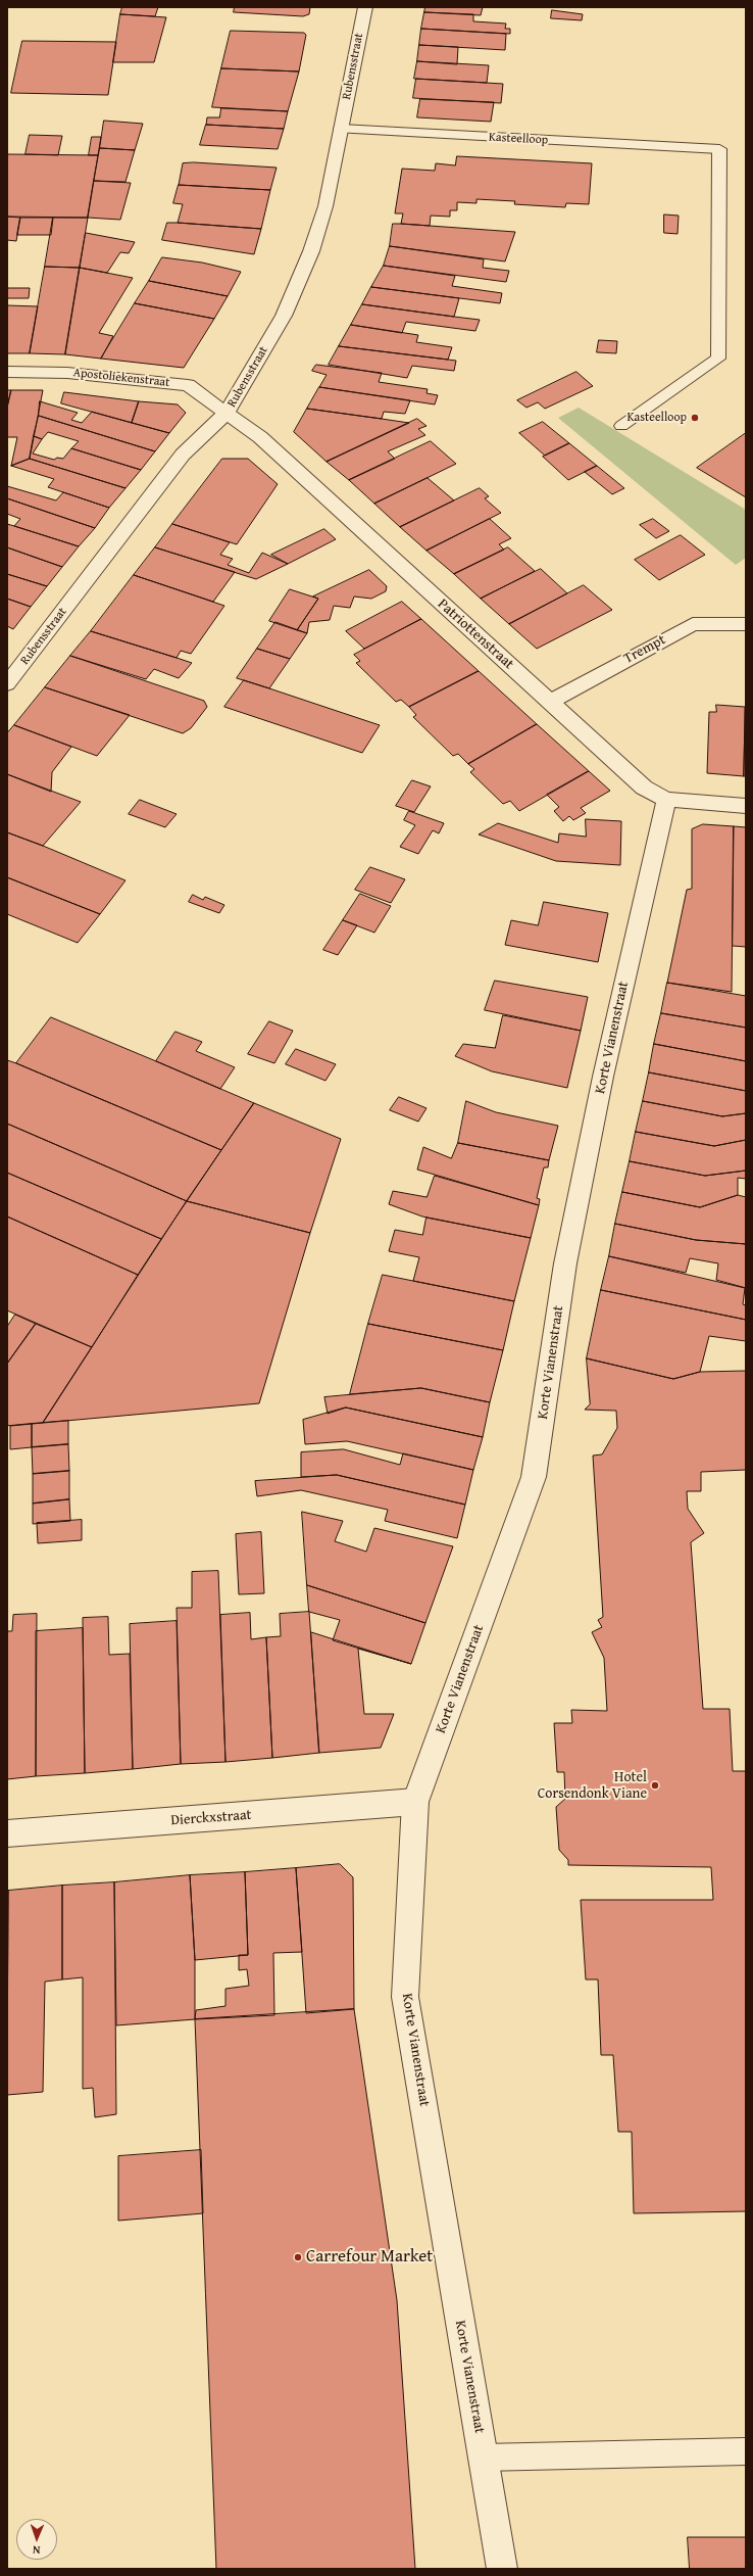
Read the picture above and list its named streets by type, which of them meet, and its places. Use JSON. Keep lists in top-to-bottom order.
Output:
{
  "streets": {
    "street": [
      "Rubensstraat",
      "Kasteelloop",
      "Apostoliekenstraat",
      "Patriottenstraat",
      "Trempt",
      "Korte Vianenstraat",
      "Dierckxstraat"
    ]
  },
  "crossings": [
    ["Rubensstraat", "Kasteelloop"],
    ["Rubensstraat", "Apostoliekenstraat"],
    ["Rubensstraat", "Patriottenstraat"],
    ["Apostoliekenstraat", "Patriottenstraat"],
    ["Patriottenstraat", "Trempt"],
    ["Patriottenstraat", "Korte Vianenstraat"],
    ["Korte Vianenstraat", "Dierckxstraat"]
  ],
  "places": ["Kasteelloop", "Hotel Corsendonk Viane", "Carrefour Market"],
  "north": "bottom"
}
